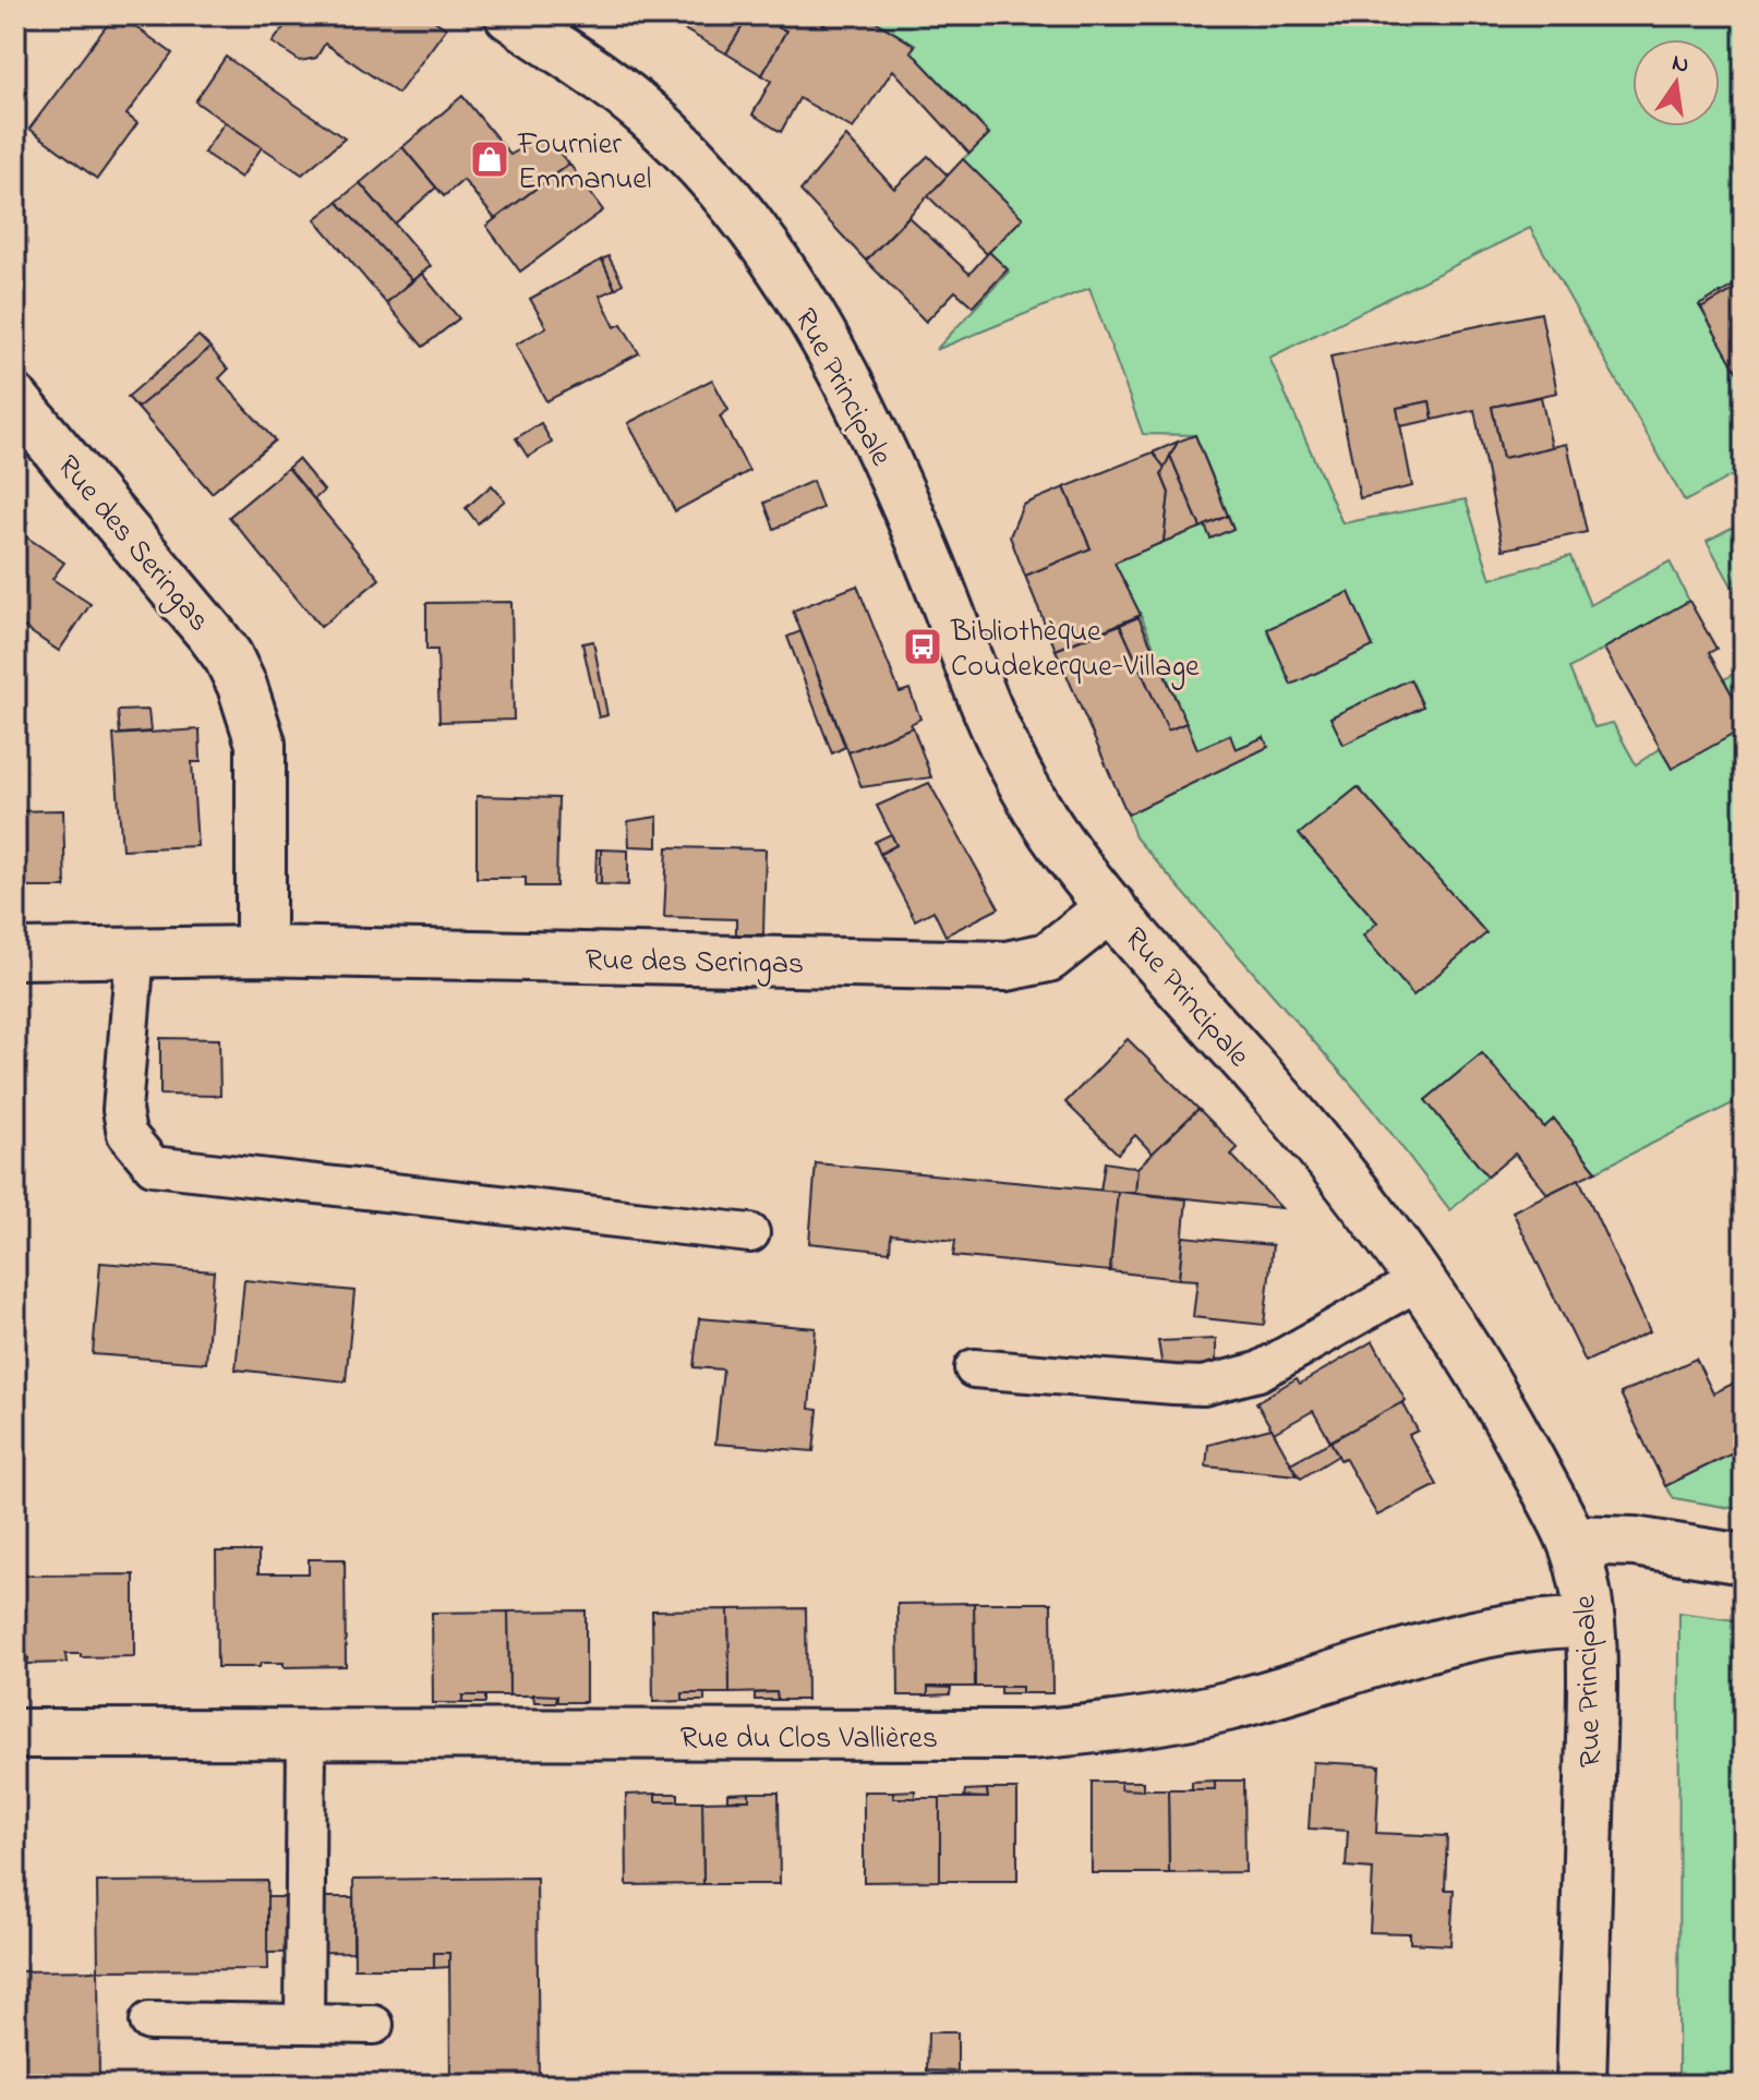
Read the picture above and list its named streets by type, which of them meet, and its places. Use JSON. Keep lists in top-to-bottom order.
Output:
{
  "streets": {
    "street": ["Rue Principale", "Rue des Seringas", "Rue du Clos Vallières"]
  },
  "crossings": [
    ["Rue Principale", "Rue des Seringas"],
    ["Rue Principale", "Rue du Clos Vallières"]
  ],
  "places": {
    "shop": ["Fournier Emmanuel"],
    "bus stop": ["Bibliothèque Coudekerque-Village"]
  },
  "north": "top"
}
